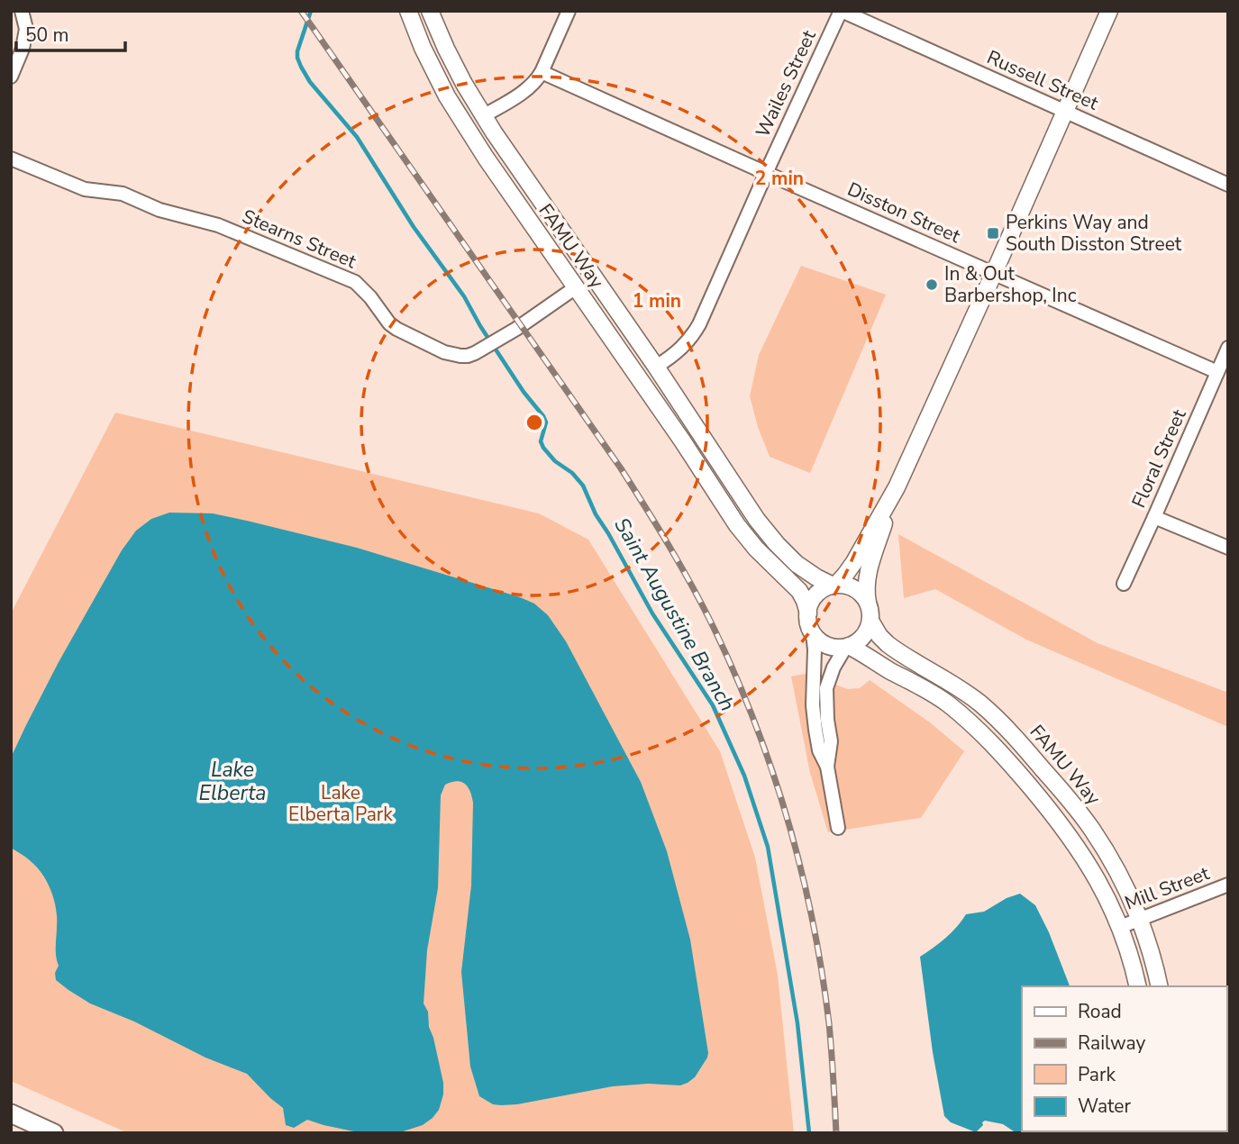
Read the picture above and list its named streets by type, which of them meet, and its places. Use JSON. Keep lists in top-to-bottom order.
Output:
{
  "streets": {
    "street": [
      "Russell Street",
      "Wailes Street",
      "Disston Street",
      "Stearns Street",
      "FAMU Way",
      "Floral Street",
      "Mill Street"
    ]
  },
  "crossings": [
    ["Russell Street", "Wailes Street"],
    ["Wailes Street", "Disston Street"],
    ["Wailes Street", "FAMU Way"],
    ["Disston Street", "Floral Street"],
    ["Stearns Street", "FAMU Way"],
    ["FAMU Way", "Mill Street"]
  ],
  "water": ["Saint Augustine Branch", "Lake Elberta"],
  "parks": ["Lake Elberta Park"],
  "places": {
    "transit": ["Perkins Way and South Disston Street"],
    "other": ["In & Out Barbershop, Inc"]
  },
  "legend": [
    "Road",
    "Railway",
    "Park",
    "Water"
  ],
  "scale_bar": "50 m",
  "rings": ["2 min", "1 min"]
}
